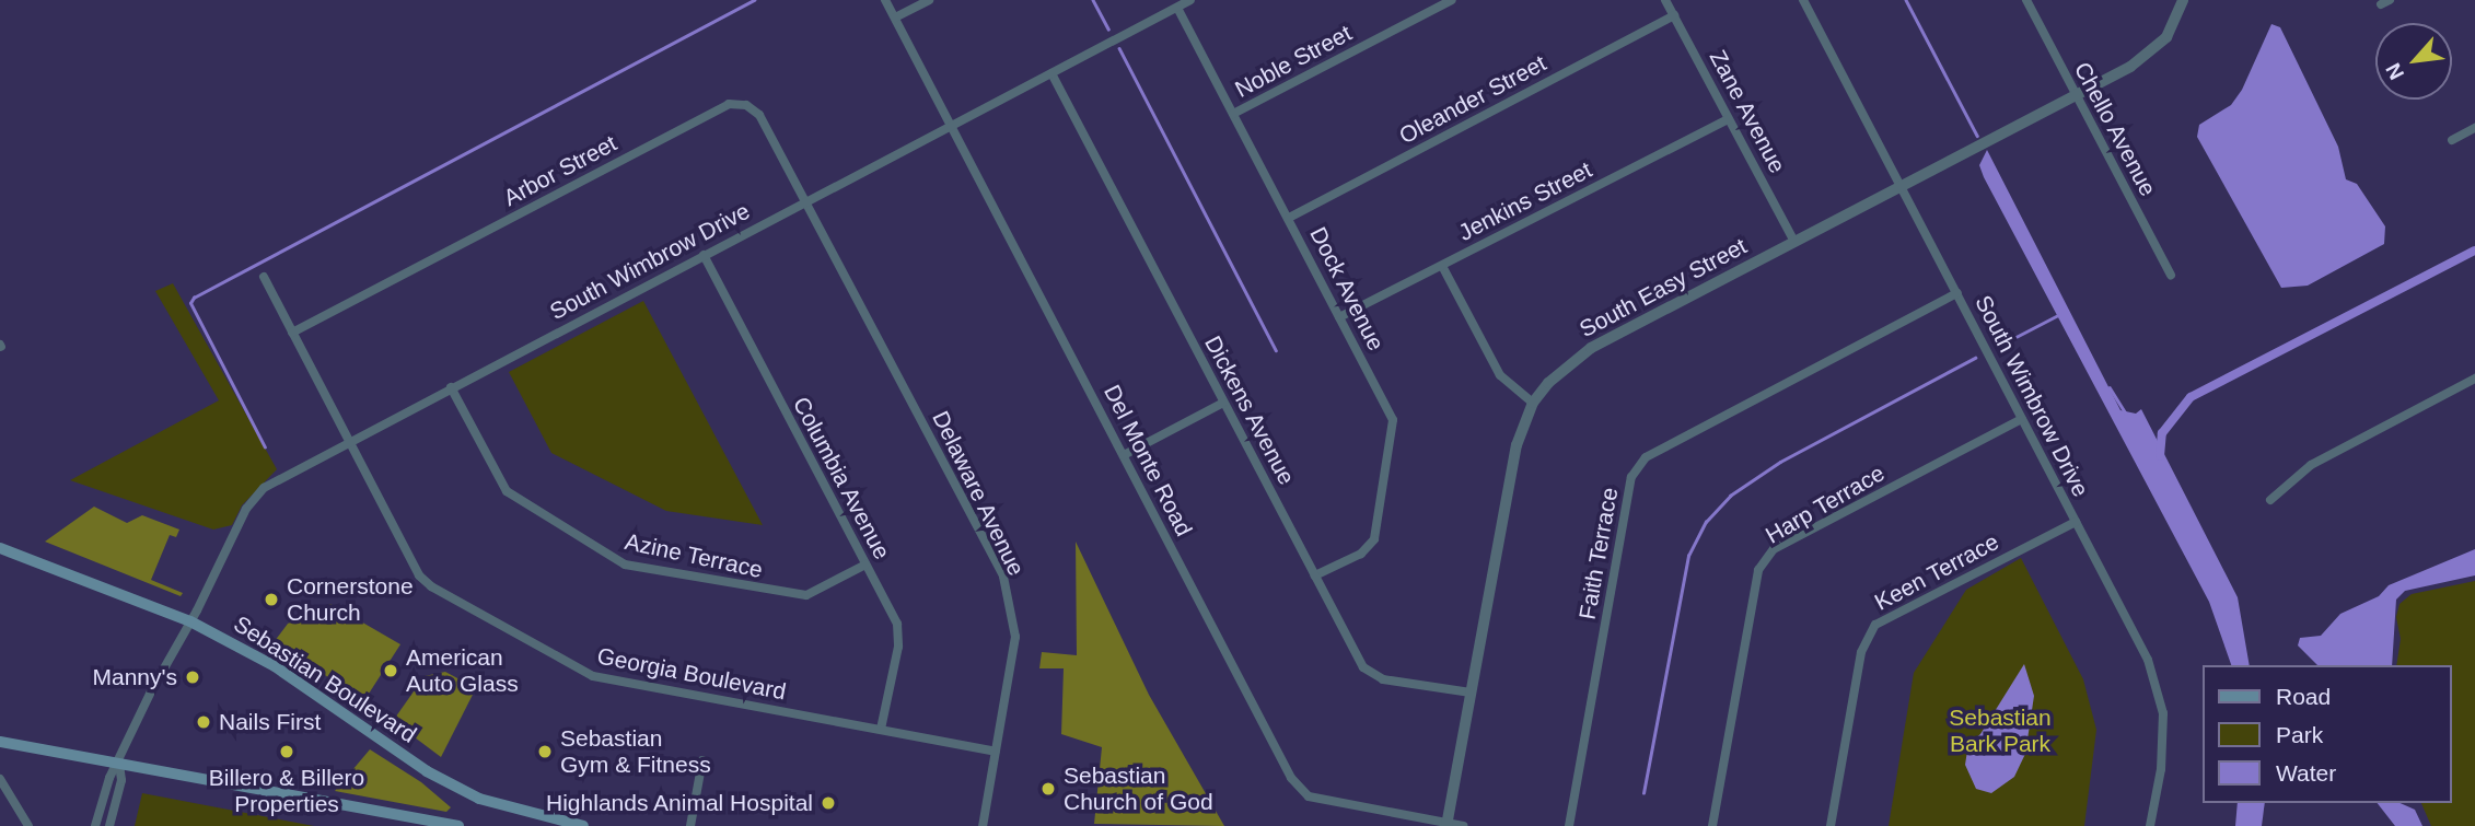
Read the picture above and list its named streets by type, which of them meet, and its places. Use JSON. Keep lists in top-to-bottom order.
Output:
{
  "streets": {
    "main road": ["Sebastian Boulevard"],
    "street": [
      "Noble Street",
      "Oleander Street",
      "Zane Avenue",
      "Chello Avenue",
      "Arbor Street",
      "Jenkins Street",
      "South Wimbrow Drive",
      "South Easy Street",
      "Dock Avenue",
      "Dickens Avenue",
      "Del Monte Road",
      "Columbia Avenue",
      "Delaware Avenue",
      "Harp Terrace",
      "Faith Terrace",
      "Azine Terrace",
      "Keen Terrace",
      "Georgia Boulevard"
    ]
  },
  "crossings": [
    ["Noble Street", "Dock Avenue"],
    ["Oleander Street", "Zane Avenue"],
    ["Oleander Street", "Dock Avenue"],
    ["Zane Avenue", "Jenkins Street"],
    ["Zane Avenue", "South Easy Street"],
    ["Chello Avenue", "South Easy Street"],
    ["Arbor Street", "South Wimbrow Drive"],
    ["Arbor Street", "Delaware Avenue"],
    ["Arbor Street", "Georgia Boulevard"],
    ["Jenkins Street", "Dock Avenue"],
    ["South Wimbrow Drive", "South Easy Street"],
    ["South Wimbrow Drive", "Dock Avenue"],
    ["South Wimbrow Drive", "Dickens Avenue"],
    ["South Wimbrow Drive", "Del Monte Road"],
    ["South Wimbrow Drive", "Columbia Avenue"],
    ["South Wimbrow Drive", "Delaware Avenue"],
    ["South Wimbrow Drive", "Harp Terrace"],
    ["South Wimbrow Drive", "Faith Terrace"],
    ["South Wimbrow Drive", "Azine Terrace"],
    ["South Wimbrow Drive", "Keen Terrace"],
    ["South Wimbrow Drive", "Georgia Boulevard"],
    ["South Wimbrow Drive", "Sebastian Boulevard"],
    ["South Easy Street", "Dickens Avenue"],
    ["South Easy Street", "Del Monte Road"],
    ["Dock Avenue", "Dickens Avenue"],
    ["Columbia Avenue", "Azine Terrace"],
    ["Columbia Avenue", "Georgia Boulevard"],
    ["Delaware Avenue", "Georgia Boulevard"]
  ],
  "parks": ["Sebastian Bark Park"],
  "places": [
    "Cornerstone Church",
    "American Auto Glass",
    "Manny's",
    "Nails First",
    "Billero & Billero Properties",
    "Sebastian Gym & Fitness",
    "Sebastian Church of God",
    "Highlands Animal Hospital"
  ],
  "legend": ["Road", "Park", "Water"],
  "north": "bottom left"
}
